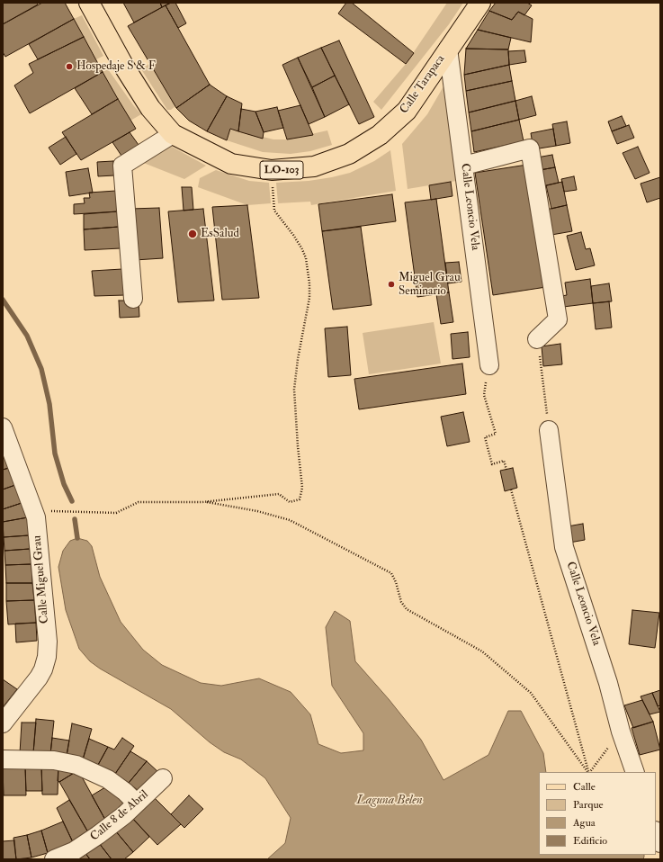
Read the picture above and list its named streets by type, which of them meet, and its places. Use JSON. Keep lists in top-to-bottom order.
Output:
{
  "streets": {
    "main road": ["Calle Tarapaca", "LO-103"],
    "street": ["Calle Leoncio Vela", "Calle Miguel Grau", "Calle 8 de Abril"]
  },
  "crossings": [
    ["Calle Tarapaca", "Calle Leoncio Vela"]
  ],
  "water": ["Laguna Belen"],
  "places": ["Hospedaje S & F", "EsSalud", "Miguel Grau Seminario"],
  "legend": [
    "Calle",
    "Parque",
    "Agua",
    "Edificio"
  ]
}
